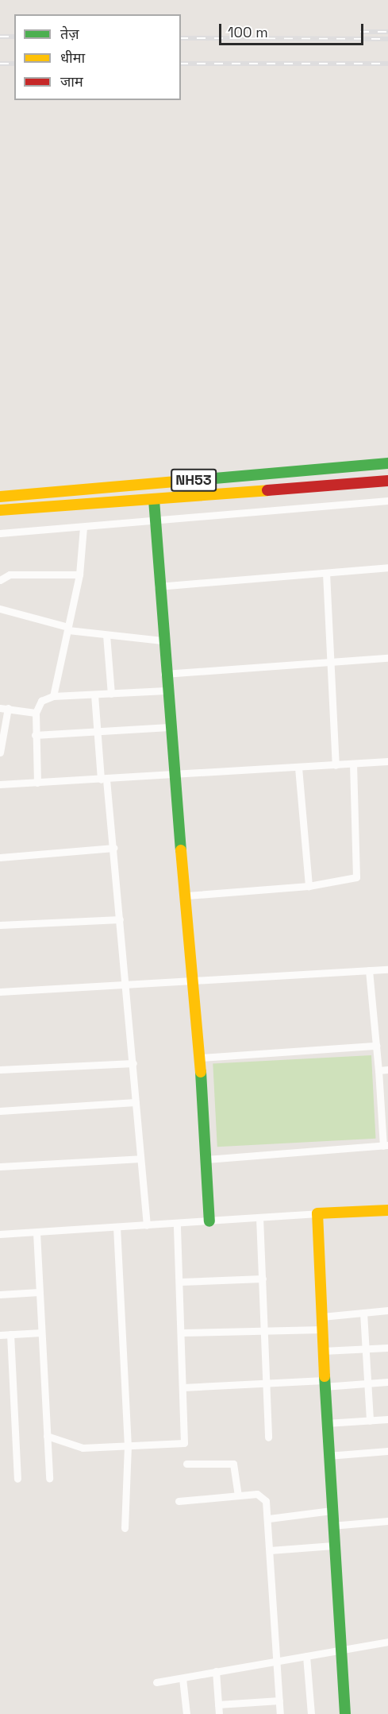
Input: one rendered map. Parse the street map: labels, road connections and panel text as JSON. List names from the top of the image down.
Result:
{
  "streets": {
    "main road": ["NH53"]
  },
  "legend": ["तेज़", "धीमा", "जाम"],
  "scale_bar": "100 m"
}
